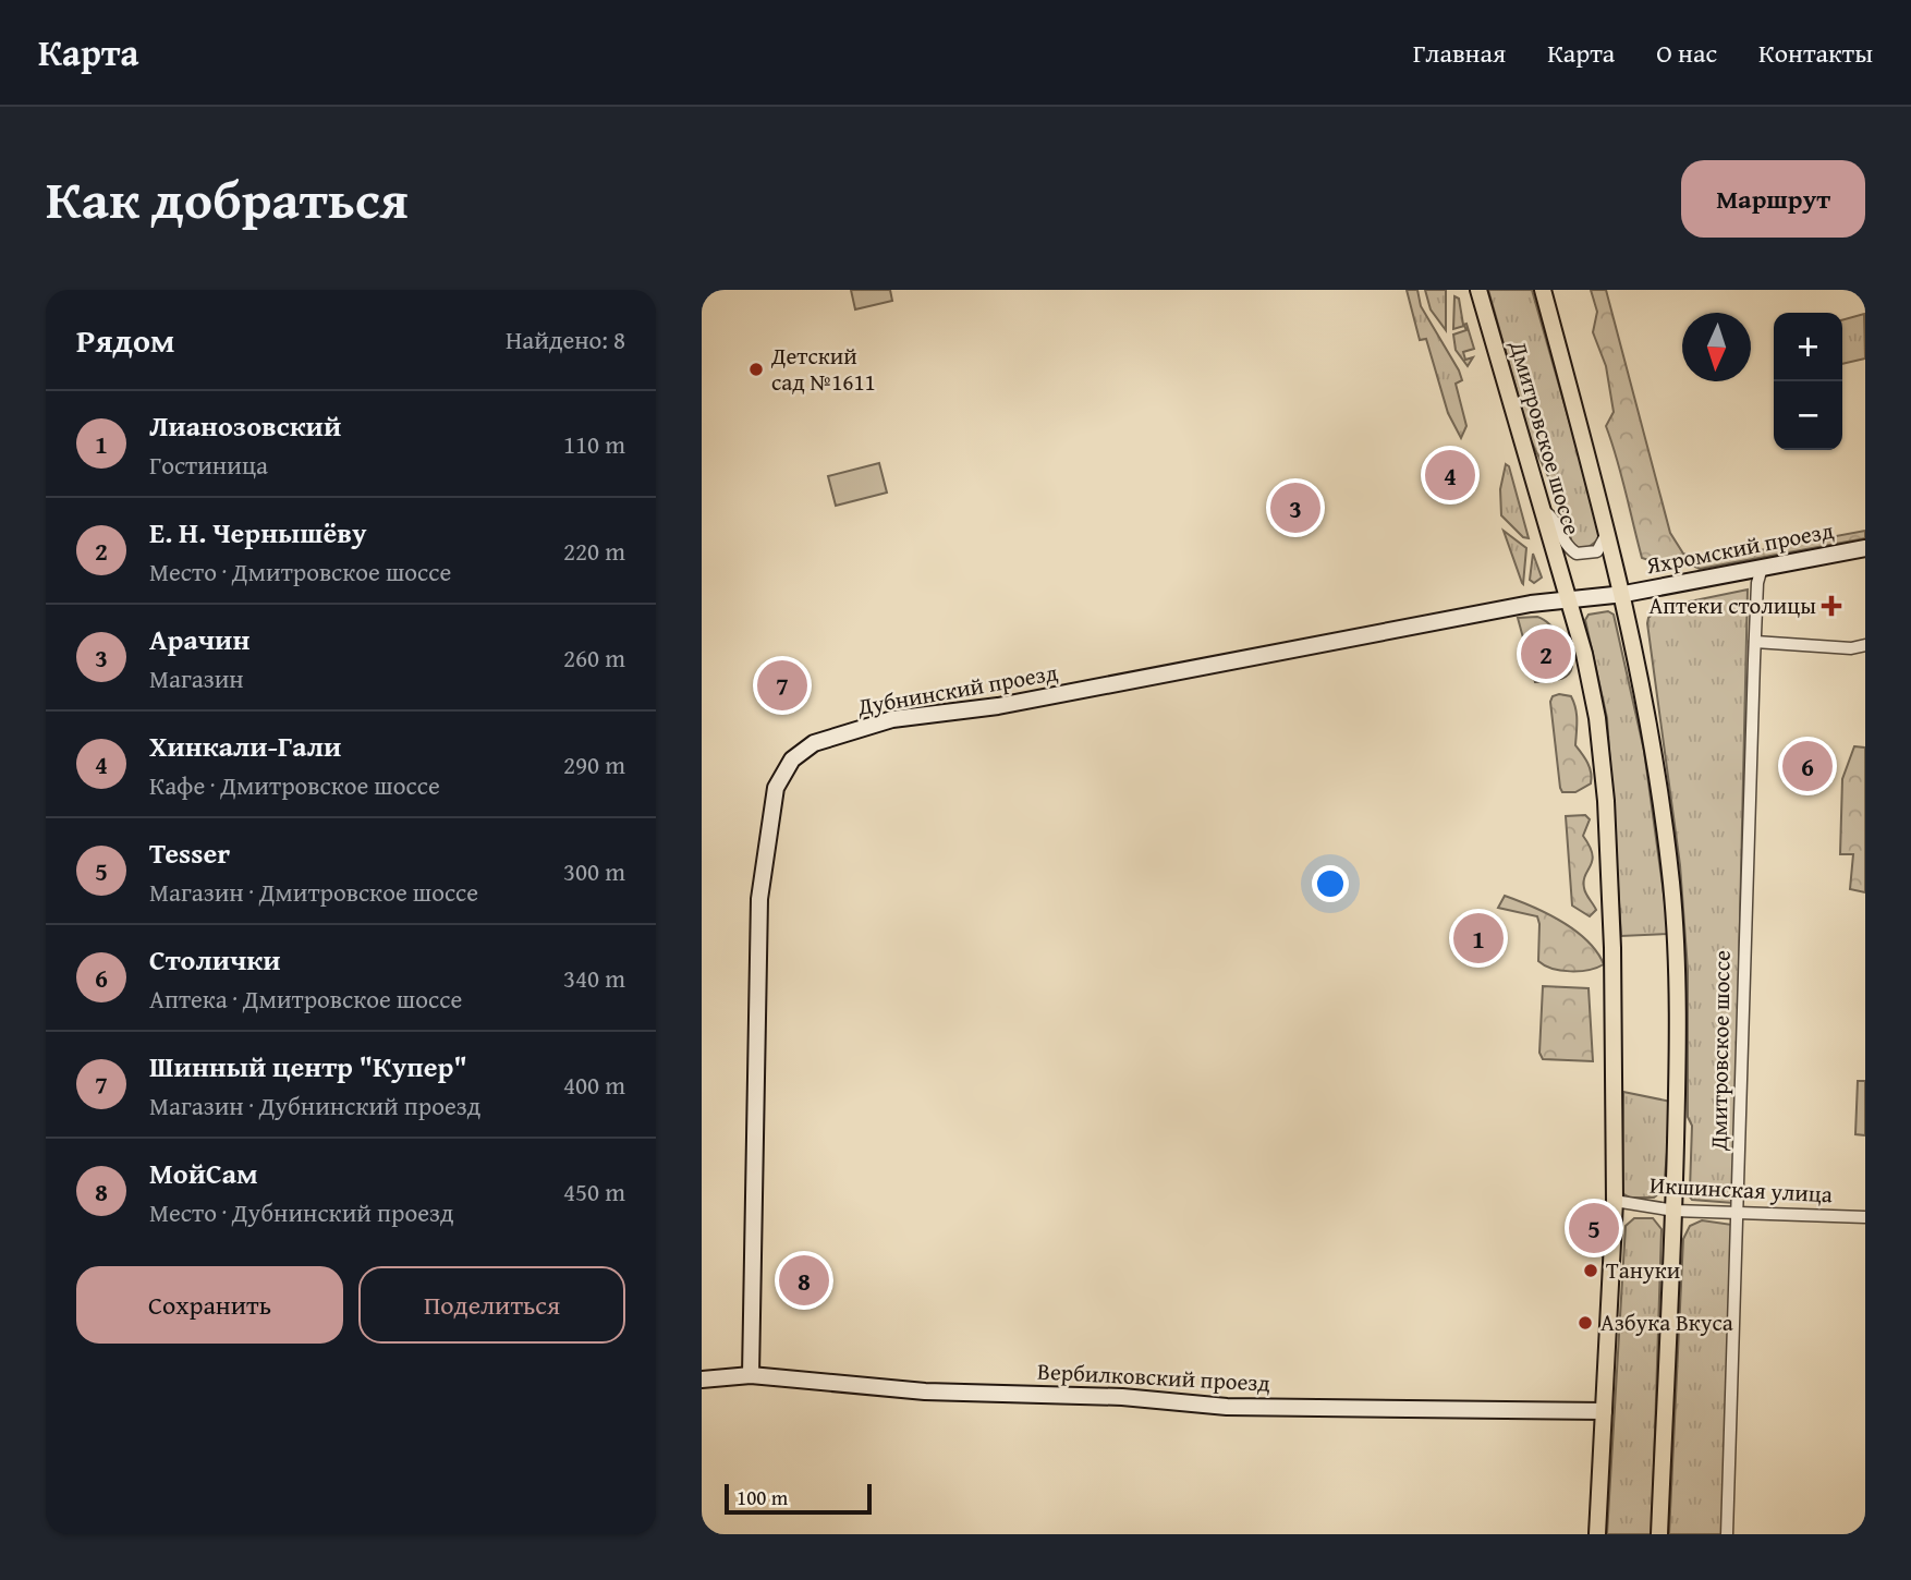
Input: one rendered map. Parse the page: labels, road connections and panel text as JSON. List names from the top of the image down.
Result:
{
  "streets": {
    "main road": ["Дмитровское шоссе"],
    "street": [
      "Яхромский проезд",
      "Дубнинский проезд",
      "Икшинская улица",
      "Вербилковский проезд"
    ]
  },
  "crossings": [
    ["Дмитровское шоссе", "Яхромский проезд"],
    ["Дмитровское шоссе", "Дубнинский проезд"],
    ["Дмитровское шоссе", "Икшинская улица"],
    ["Дмитровское шоссе", "Вербилковский проезд"],
    ["Дубнинский проезд", "Вербилковский проезд"]
  ],
  "places": {
    "other": ["Детский сад №1611", "Тануки", "Азбука Вкуса"],
    "health": ["Аптеки столицы"]
  },
  "scale_bar": "100 m",
  "north": "bottom",
  "page": {
    "header": "Карта",
    "nav": [
      "Главная",
      "Карта",
      "О нас",
      "Контакты"
    ],
    "title": "Как добраться",
    "buttons": [
      "Маршрут",
      ["Сохранить", "Поделиться"]
    ],
    "heading": ["Рядом", "Найдено: 8"],
    "map_buttons": ["+", "−"],
    "list": [
      {
        "mark": "1",
        "name": "Лианозовский",
        "note": "Гостиница",
        "value": "110 m"
      },
      {
        "mark": "2",
        "name": "Е. Н. Чернышёву",
        "note": "Место · Дмитровское шоссе",
        "value": "220 m"
      },
      {
        "mark": "3",
        "name": "Арачин",
        "note": "Магазин",
        "value": "260 m"
      },
      {
        "mark": "4",
        "name": "Хинкали-Гали",
        "note": "Кафе · Дмитровское шоссе",
        "value": "290 m"
      },
      {
        "mark": "5",
        "name": "Tesser",
        "note": "Магазин · Дмитровское шоссе",
        "value": "300 m"
      },
      {
        "mark": "6",
        "name": "Столички",
        "note": "Аптека · Дмитровское шоссе",
        "value": "340 m"
      },
      {
        "mark": "7",
        "name": "Шинный центр \"Купер\"",
        "note": "Магазин · Дубнинский проезд",
        "value": "400 m"
      },
      {
        "mark": "8",
        "name": "МойСам",
        "note": "Место · Дубнинский проезд",
        "value": "450 m"
      }
    ],
    "pins": [
      "4",
      "3",
      "2",
      "7",
      "6",
      "1",
      "5",
      "8"
    ],
    "scale": "100 m"
  }
}
